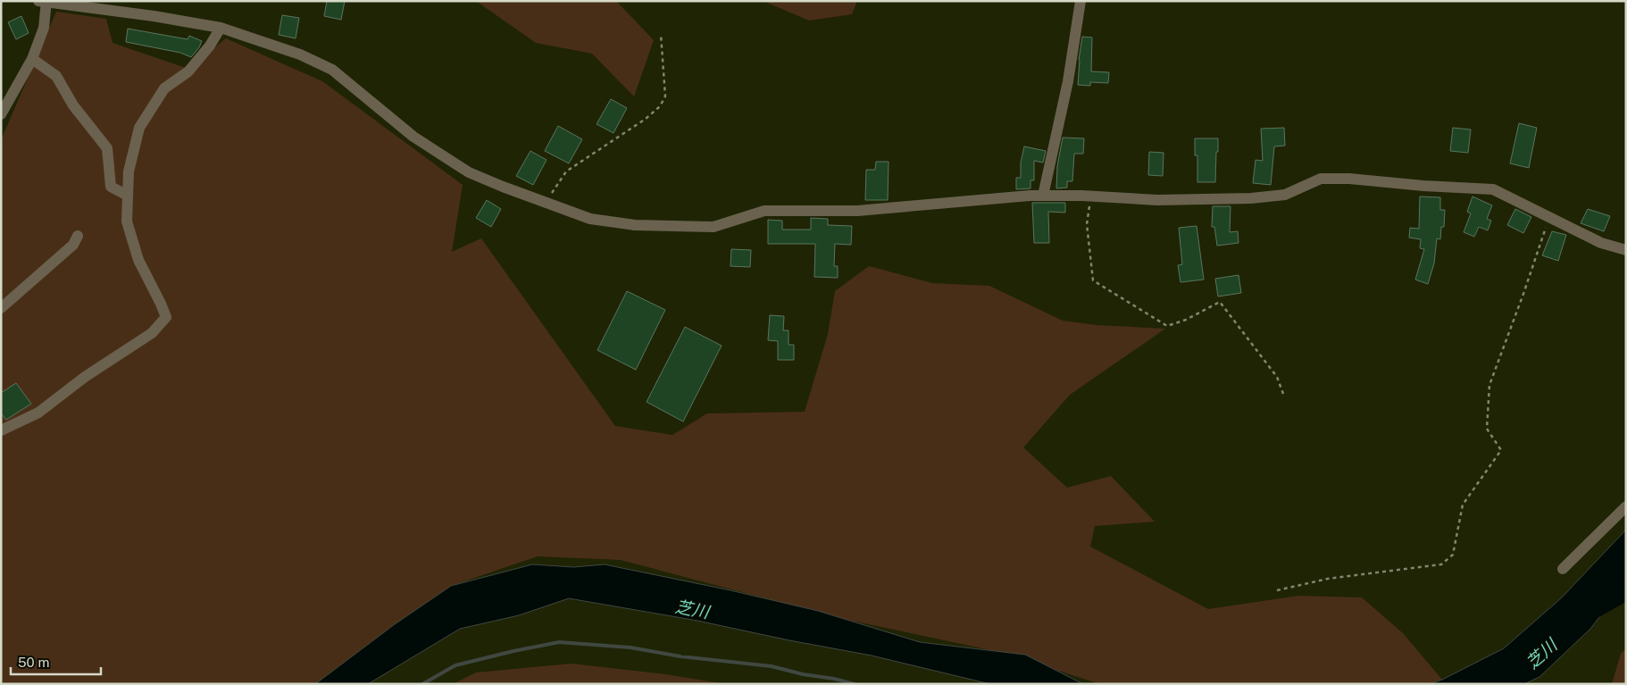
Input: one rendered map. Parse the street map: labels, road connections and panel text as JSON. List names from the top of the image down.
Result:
{
  "water": ["芝川"],
  "scale_bar": "50 m"
}
